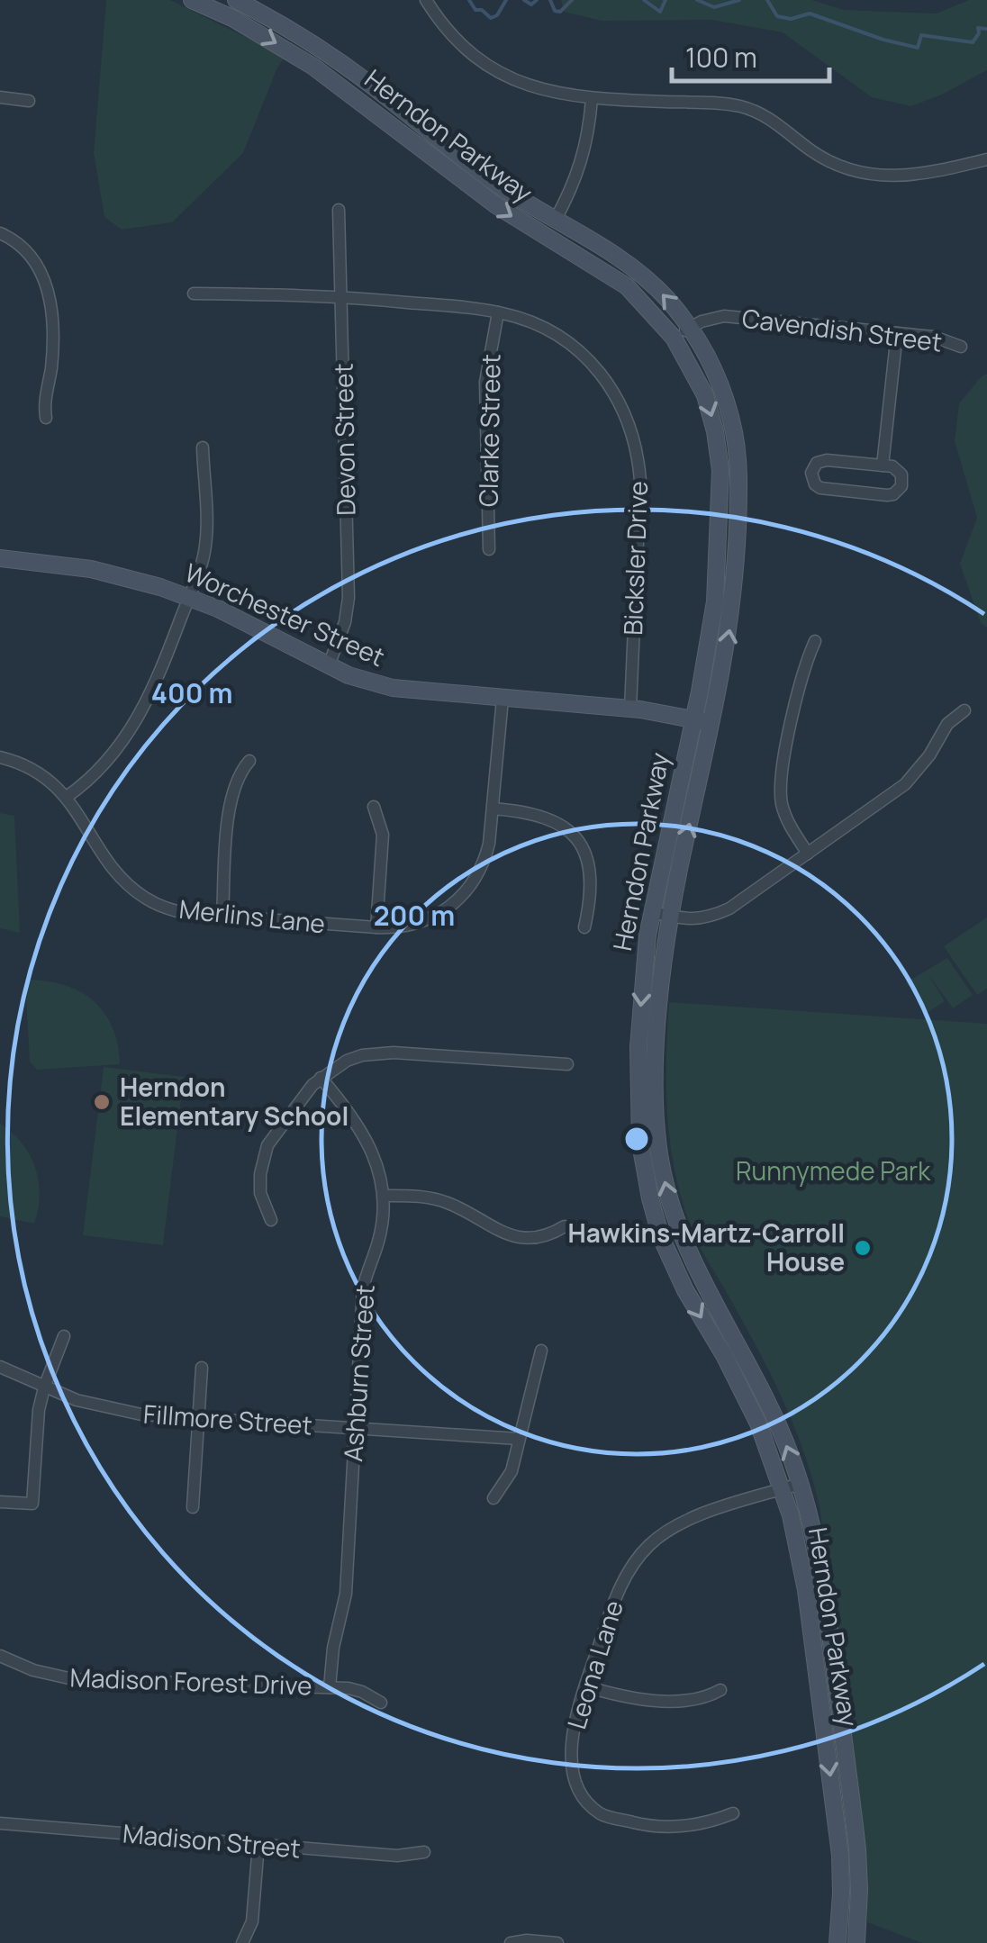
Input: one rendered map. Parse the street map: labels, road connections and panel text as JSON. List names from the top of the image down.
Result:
{
  "streets": {
    "main road": ["Herndon Parkway", "Worchester Street"],
    "street": [
      "Cavendish Street",
      "Clarke Street",
      "Devon Street",
      "Bicksler Drive",
      "Merlins Lane",
      "Ashburn Street",
      "Fillmore Street",
      "Leona Lane",
      "Madison Forest Drive",
      "Madison Street"
    ]
  },
  "crossings": [
    ["Herndon Parkway", "Cavendish Street"],
    ["Herndon Parkway", "Worchester Street"],
    ["Herndon Parkway", "Leona Lane"],
    ["Clarke Street", "Bicksler Drive"],
    ["Devon Street", "Bicksler Drive"],
    ["Devon Street", "Worchester Street"],
    ["Bicksler Drive", "Worchester Street"],
    ["Worchester Street", "Merlins Lane"],
    ["Ashburn Street", "Fillmore Street"],
    ["Ashburn Street", "Madison Forest Drive"]
  ],
  "parks": ["Runnymede Park"],
  "places": ["Herndon Elementary School", "Hawkins-Martz-Carroll House"],
  "scale_bar": "100 m",
  "rings": ["400 m", "200 m"]
}
